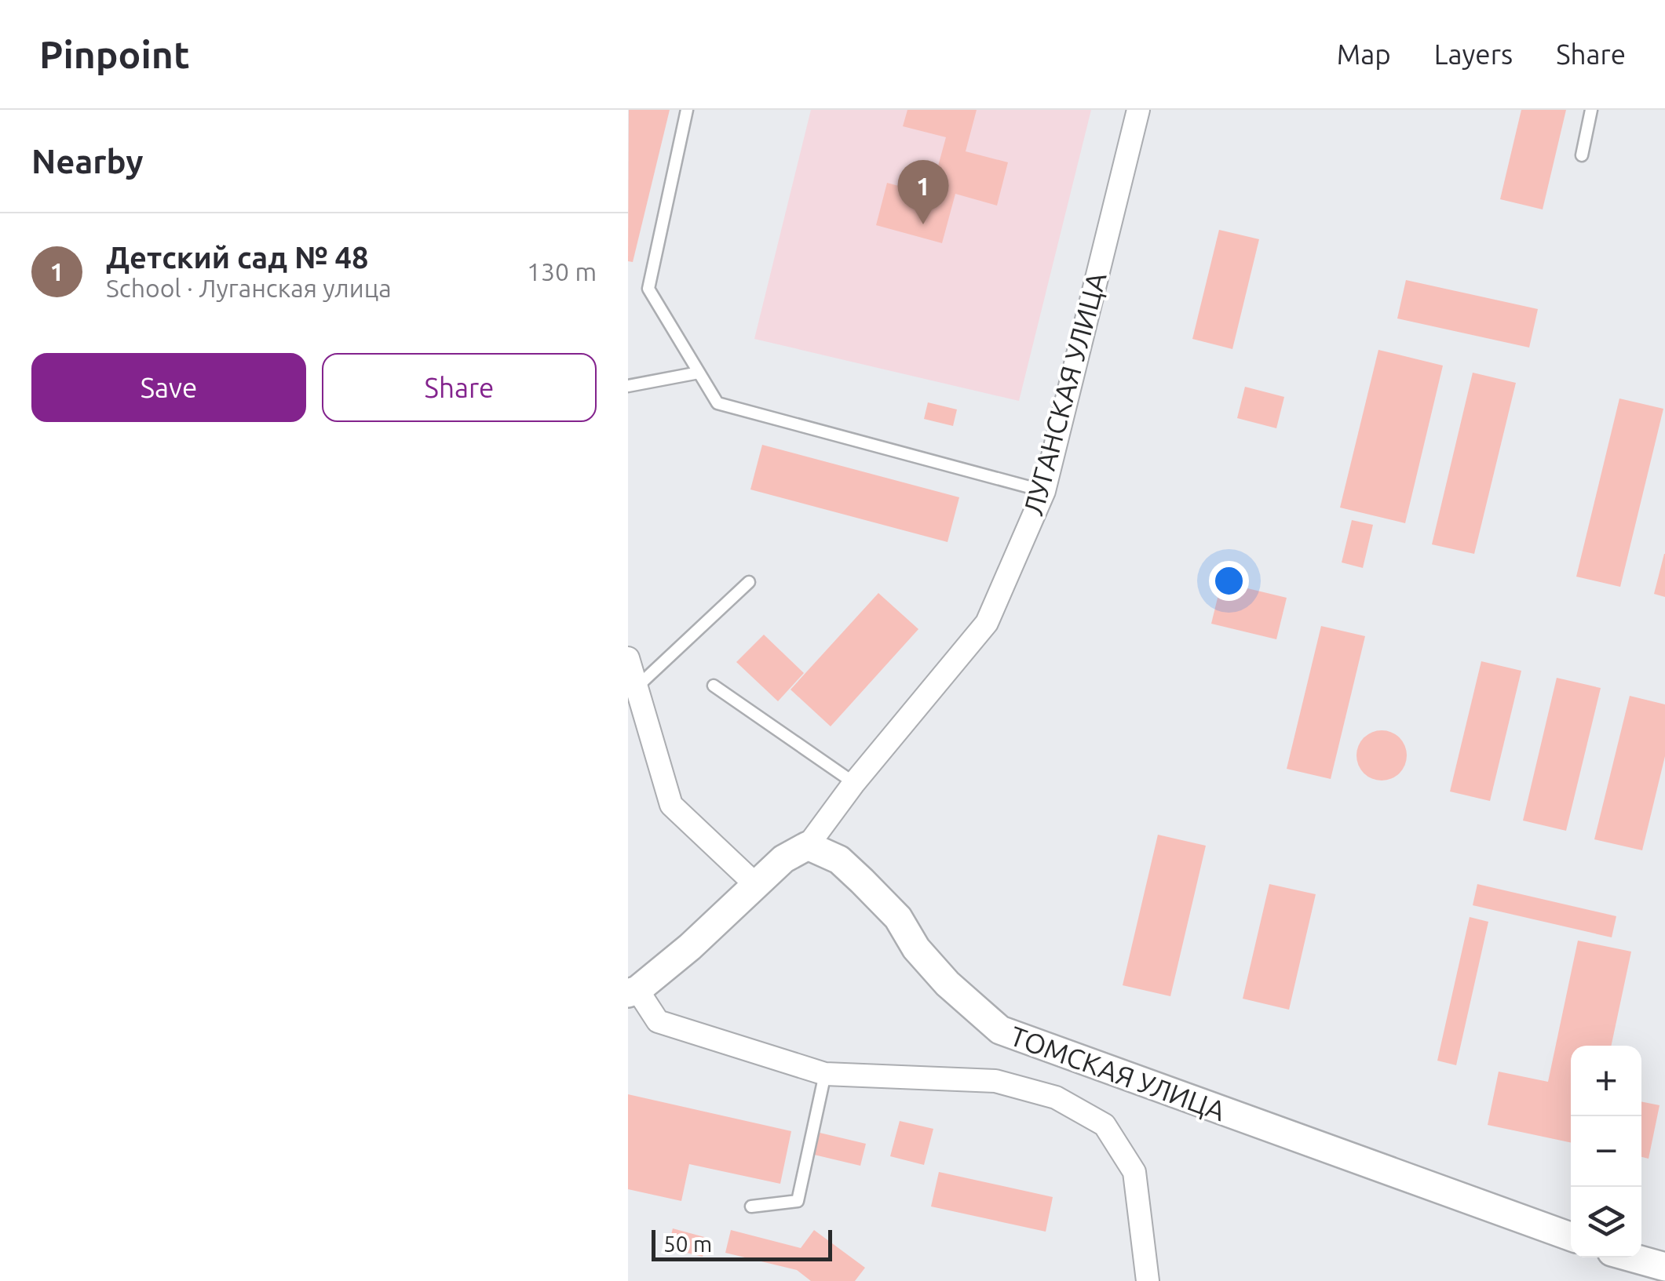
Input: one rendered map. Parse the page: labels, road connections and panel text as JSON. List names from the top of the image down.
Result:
{
  "streets": {
    "street": ["ЛУГАНСКАЯ УЛИЦА", "ТОМСКАЯ УЛИЦА"]
  },
  "crossings": [
    ["ЛУГАНСКАЯ УЛИЦА", "ТОМСКАЯ УЛИЦА"]
  ],
  "scale_bar": "50 m",
  "page": {
    "header": "Pinpoint",
    "nav": ["Map", "Layers", "Share"],
    "heading": "Nearby",
    "pins": "1",
    "list": [
      {
        "mark": "1",
        "name": "Детский сад № 48",
        "note": "School · Луганская улица",
        "value": "130 m"
      }
    ],
    "buttons": ["Save", "Share"],
    "map_buttons": ["+", "−"],
    "scale": "50 m"
  }
}
